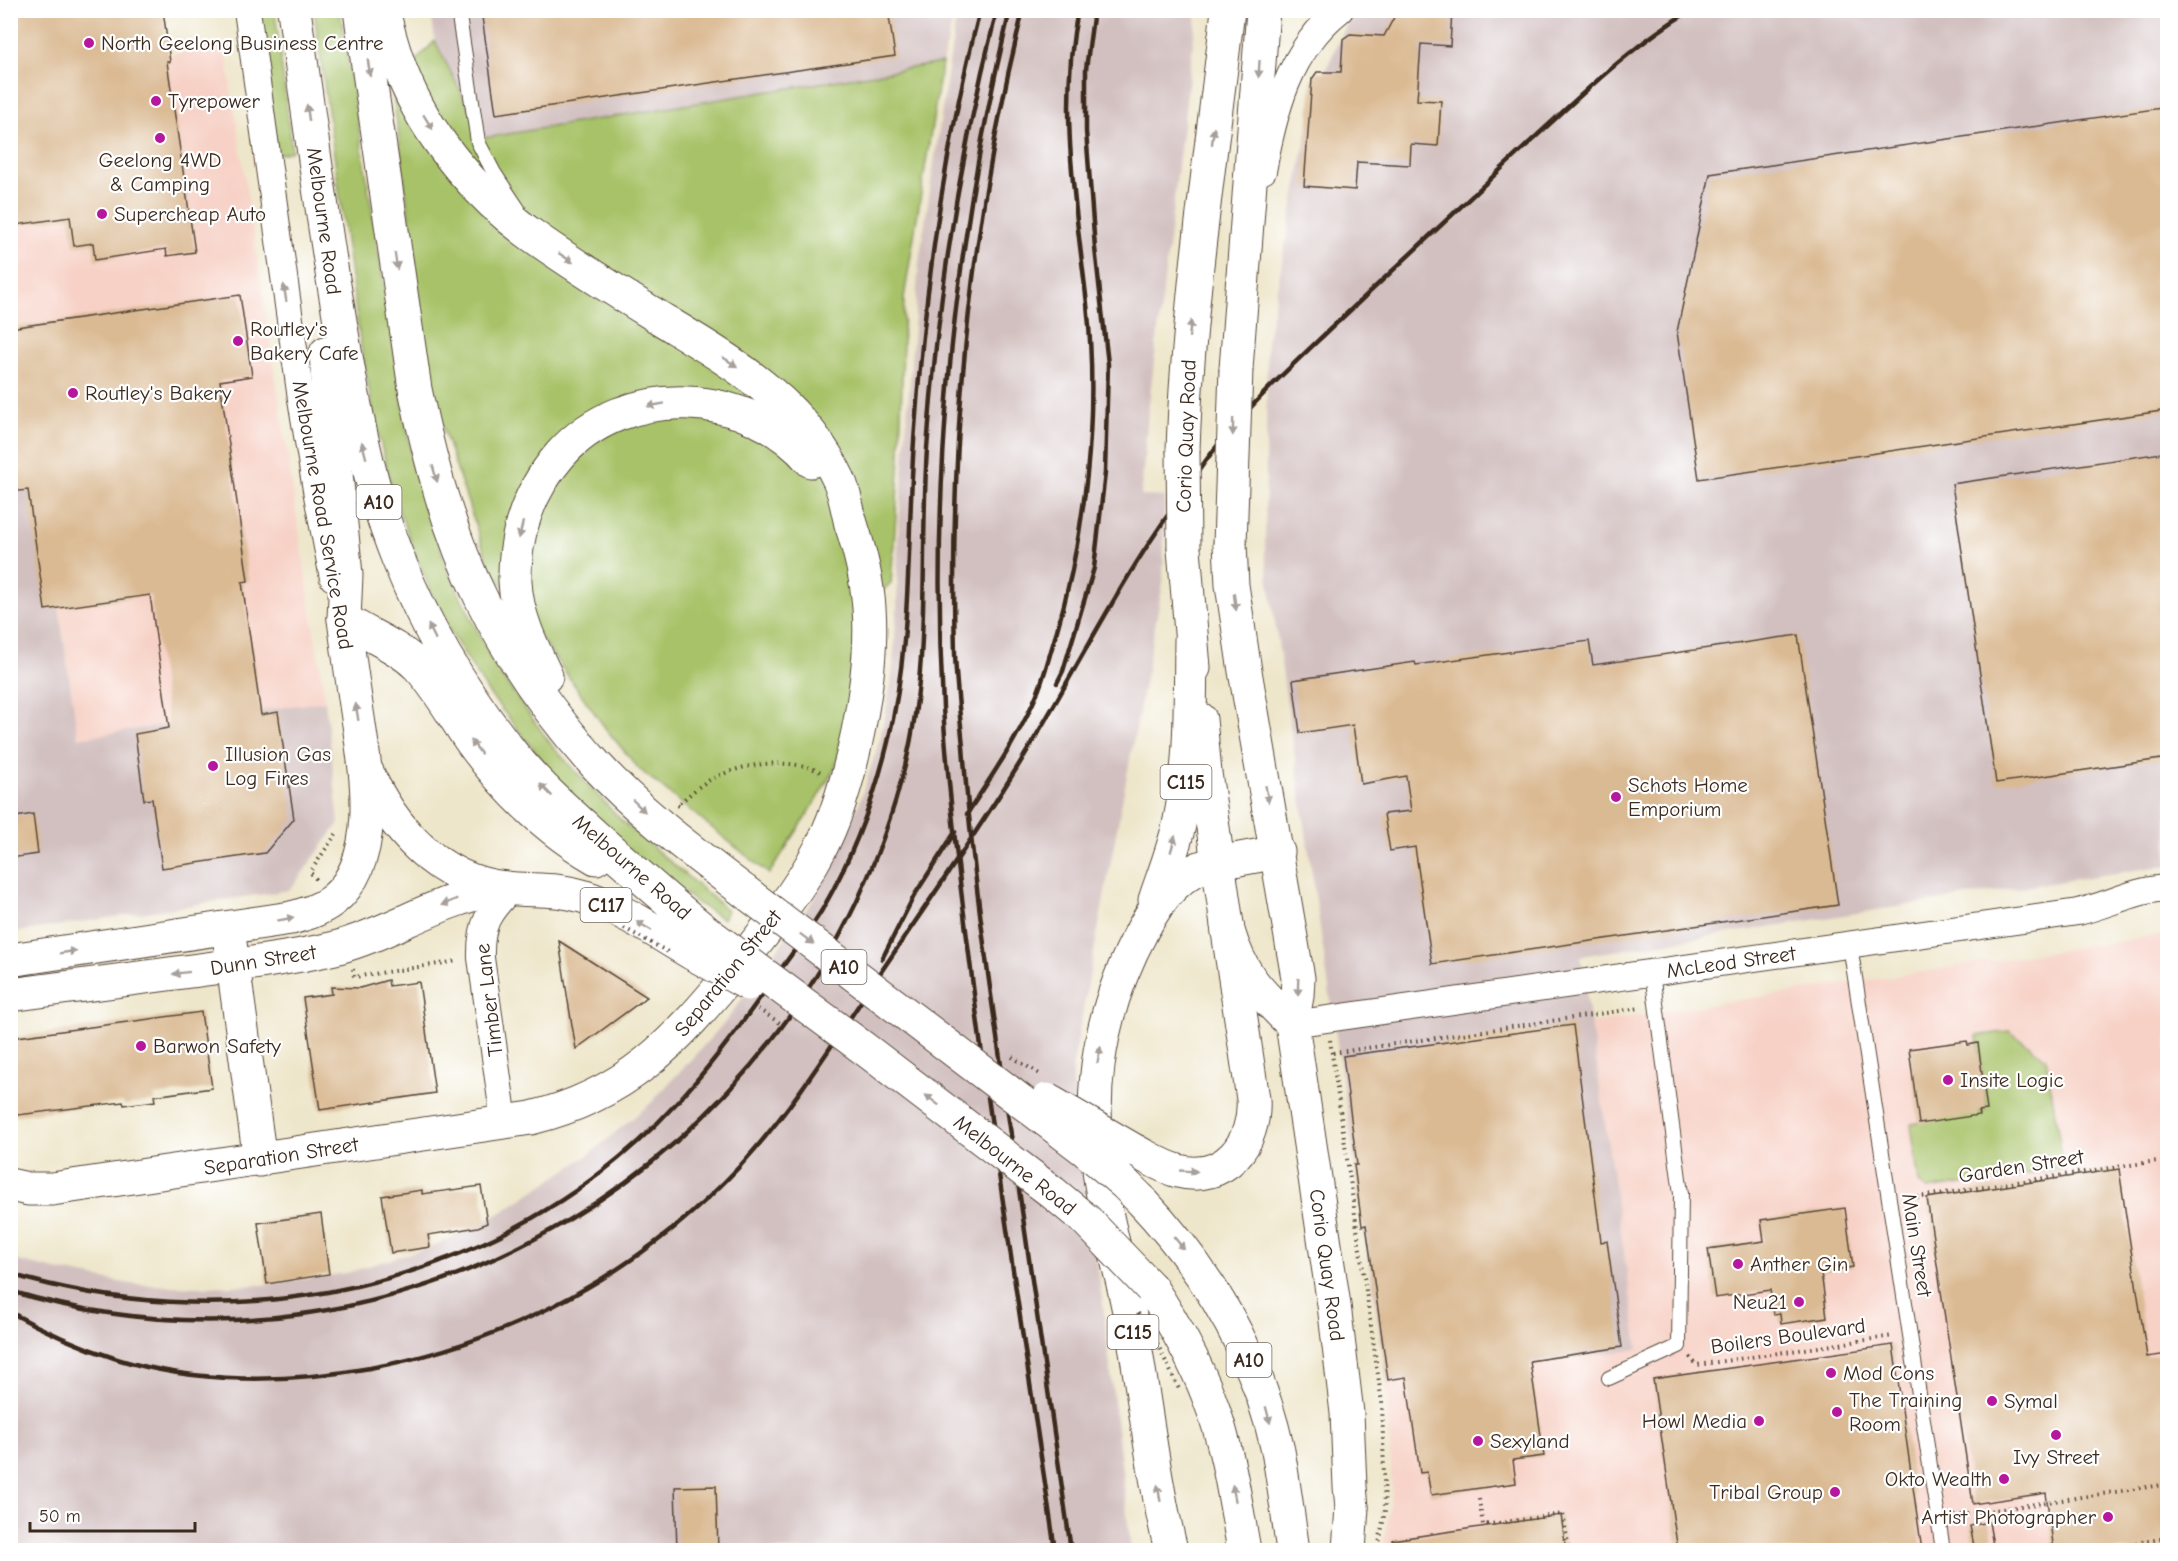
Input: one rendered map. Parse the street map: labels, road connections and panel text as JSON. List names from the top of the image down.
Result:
{
  "streets": {
    "main road": [
      "Melbourne Road",
      "Corio Quay Road",
      "A10",
      "Melbourne Road Service Road",
      "C115",
      "C117",
      "Dunn Street",
      "Separation Street"
    ],
    "street": ["McLeod Street", "Timber Lane"],
    "lane": ["Main Street"],
    "path": ["Garden Street", "Boilers Boulevard"]
  },
  "crossings": [
    ["Melbourne Road", "C117"],
    ["Corio Quay Road", "C115"],
    ["Corio Quay Road", "McLeod Street"],
    ["A10", "C115"],
    ["Melbourne Road Service Road", "Dunn Street"],
    ["C117", "Dunn Street"],
    ["C117", "Timber Lane"],
    ["Dunn Street", "Timber Lane"],
    ["McLeod Street", "Main Street"],
    ["Separation Street", "Timber Lane"],
    ["Garden Street", "Main Street"],
    ["Main Street", "Boilers Boulevard"]
  ],
  "one_way": ["Melbourne Road Service Road"],
  "places": [
    "North Geelong Business Centre",
    "Tyrepower",
    "Geelong 4WD & Camping",
    "Supercheap Auto",
    "Routley's Bakery Cafe",
    "Routley's Bakery",
    "Illusion Gas Log Fires",
    "Schots Home Emporium",
    "Barwon Safety",
    "Insite Logic",
    "Anther Gin",
    "Neu21",
    "Mod Cons",
    "Symal",
    "The Training Room",
    "Howl Media",
    "Ivy Street",
    "Sexyland",
    "Okto Wealth",
    "Tribal Group",
    "Artist Photographer"
  ],
  "scale_bar": "50 m"
}
